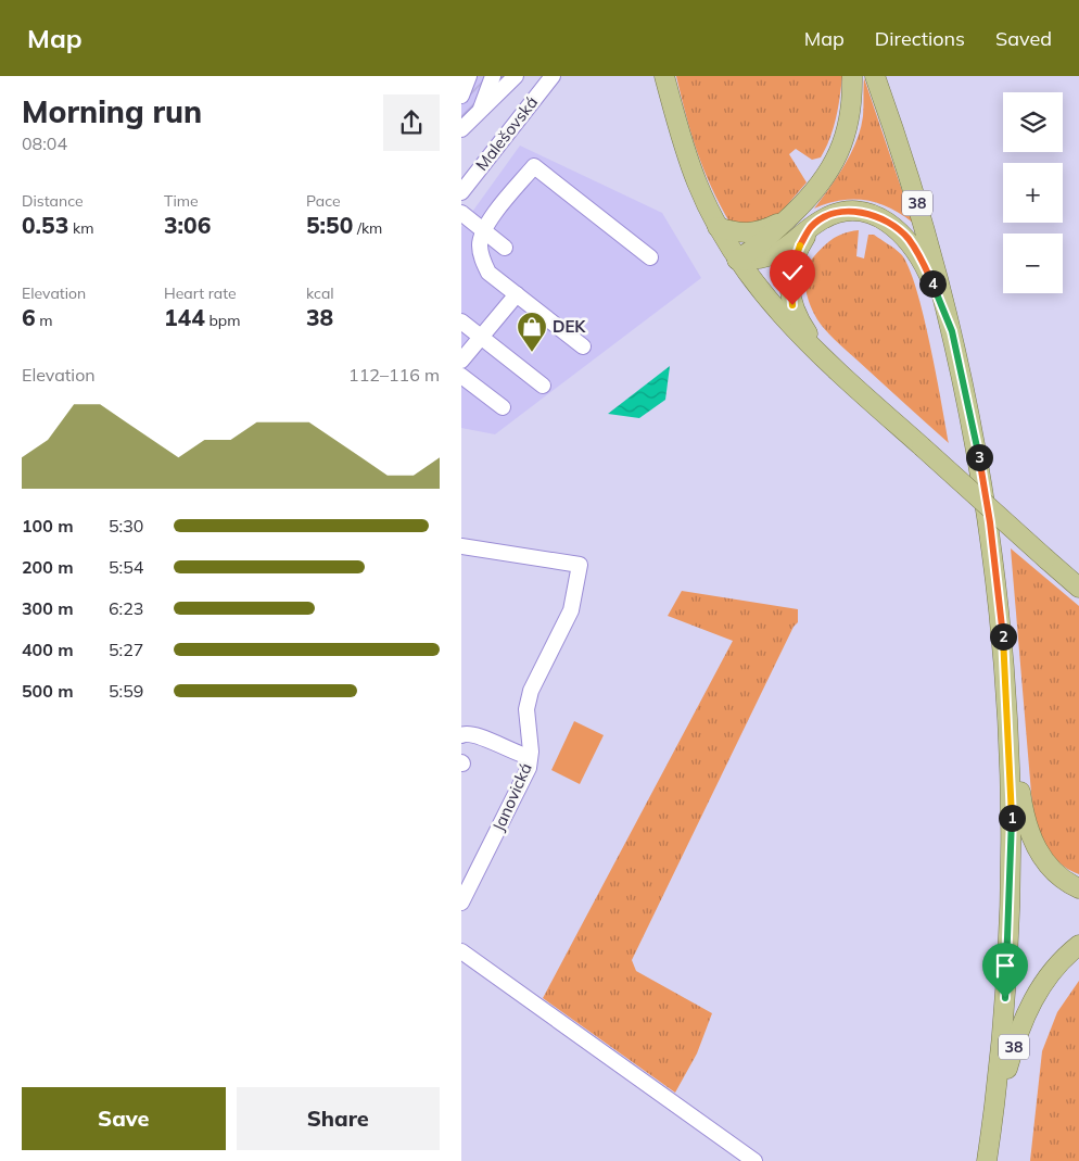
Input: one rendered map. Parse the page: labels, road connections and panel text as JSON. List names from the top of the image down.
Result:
{
  "streets": {
    "main road": ["38"],
    "street": ["Malešovská", "Janovická"]
  },
  "places": {
    "shop": ["DEK"]
  },
  "page": {
    "header": "Map",
    "nav": ["Map", "Directions", "Saved"],
    "heading": ["Morning run", "08:04"],
    "map_buttons": ["+", "−"],
    "stats": [
      ["Distance", "0.53 km"],
      ["Time", "3:06"],
      ["Pace", "5:50 /km"],
      ["Elevation", "6 m"],
      ["Heart rate", "144 bpm"],
      ["kcal", "38"]
    ],
    "pins": [
      "4",
      "3",
      "2",
      "1"
    ],
    "chart": ["Elevation", "112–116 m"],
    "list": [
      {
        "name": "100 m",
        "note": "5:30"
      },
      {
        "name": "200 m",
        "note": "5:54"
      },
      {
        "name": "300 m",
        "note": "6:23"
      },
      {
        "name": "400 m",
        "note": "5:27"
      },
      {
        "name": "500 m",
        "note": "5:59"
      }
    ],
    "buttons": ["Save", "Share"]
  }
}
